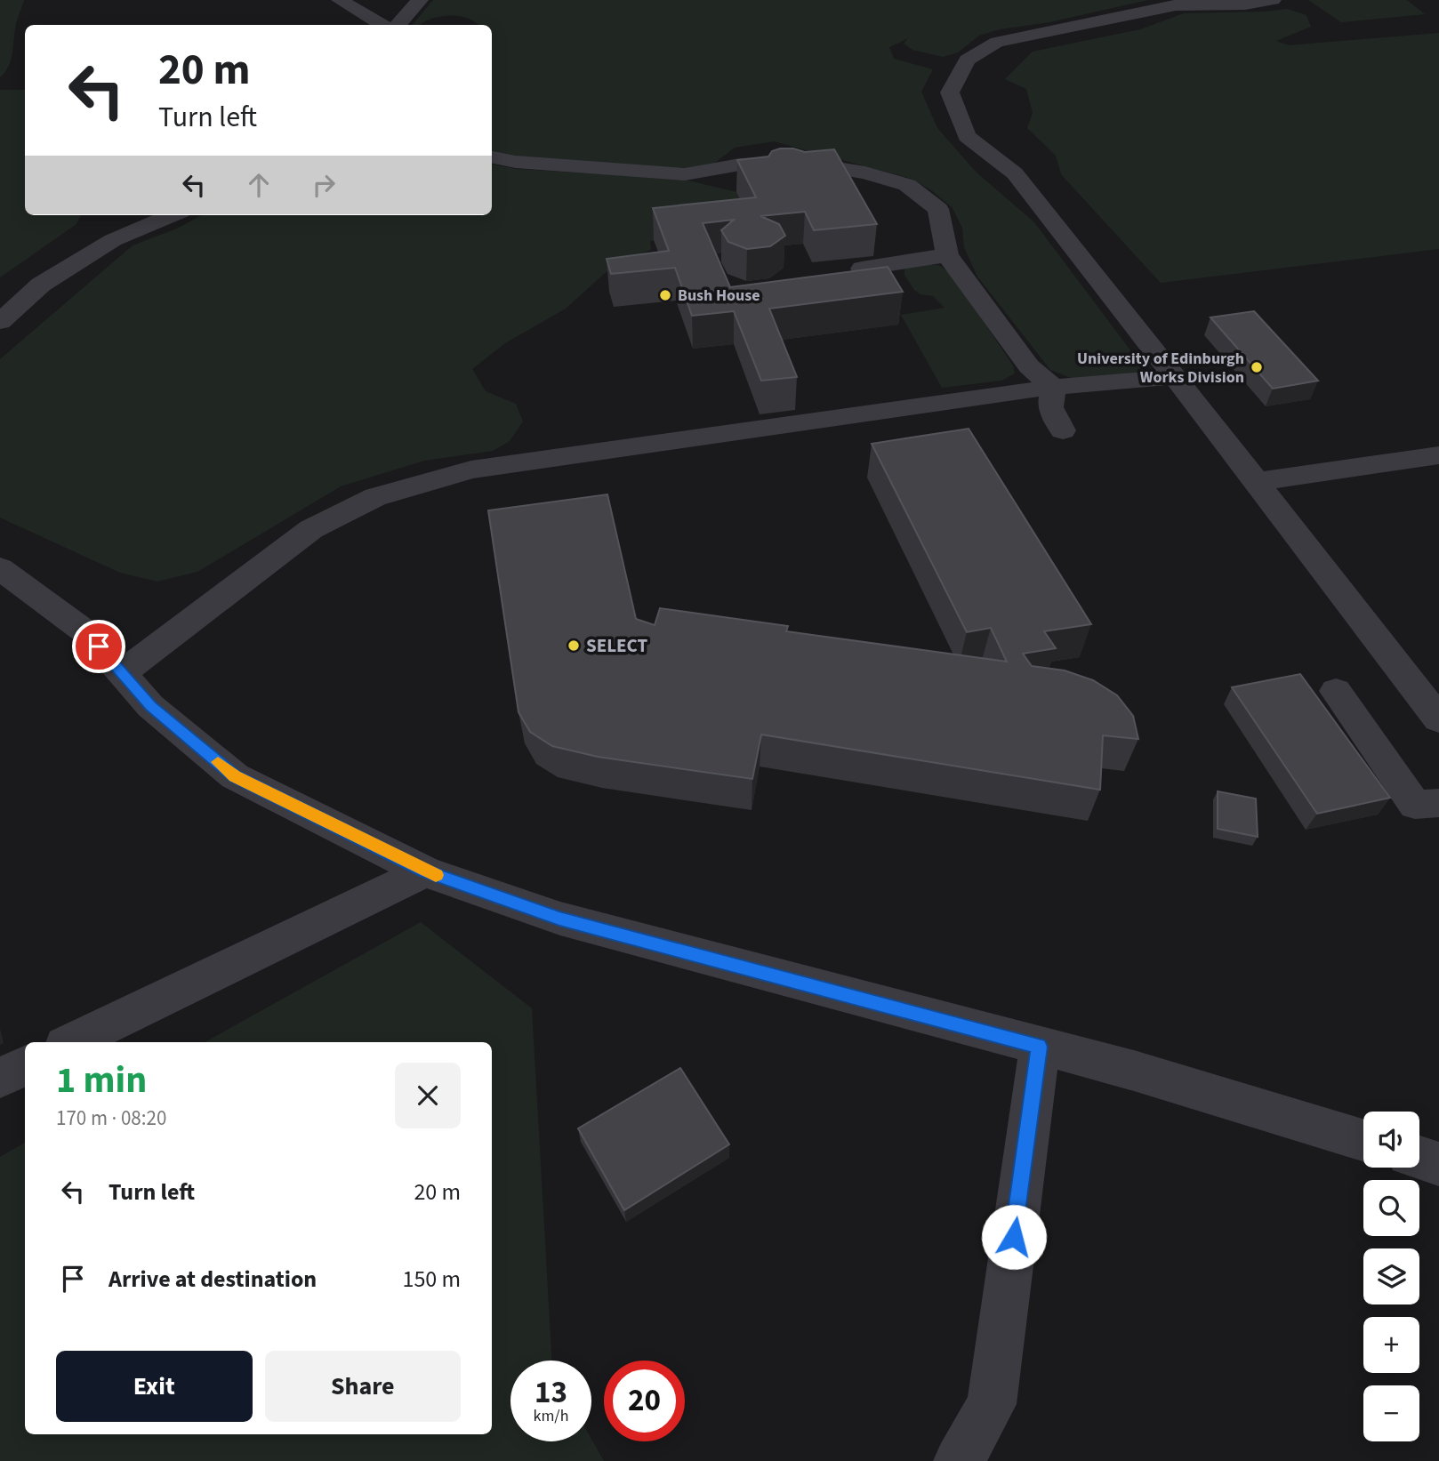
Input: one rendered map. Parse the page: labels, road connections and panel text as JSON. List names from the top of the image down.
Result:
{
  "places": ["Bush House", "University of Edinburgh Works Division", "SELECT"],
  "page": {
    "turn": ["20 m", "Turn left"],
    "heading": ["1 min", "170 m · 08:20"],
    "map_buttons": ["+", "−"],
    "list": [
      {
        "name": "Turn left",
        "value": "20 m"
      },
      {
        "name": "Arrive at destination",
        "value": "150 m"
      }
    ],
    "buttons": ["Exit", "Share"],
    "speed": "13 km/h",
    "limit": "20"
  }
}
